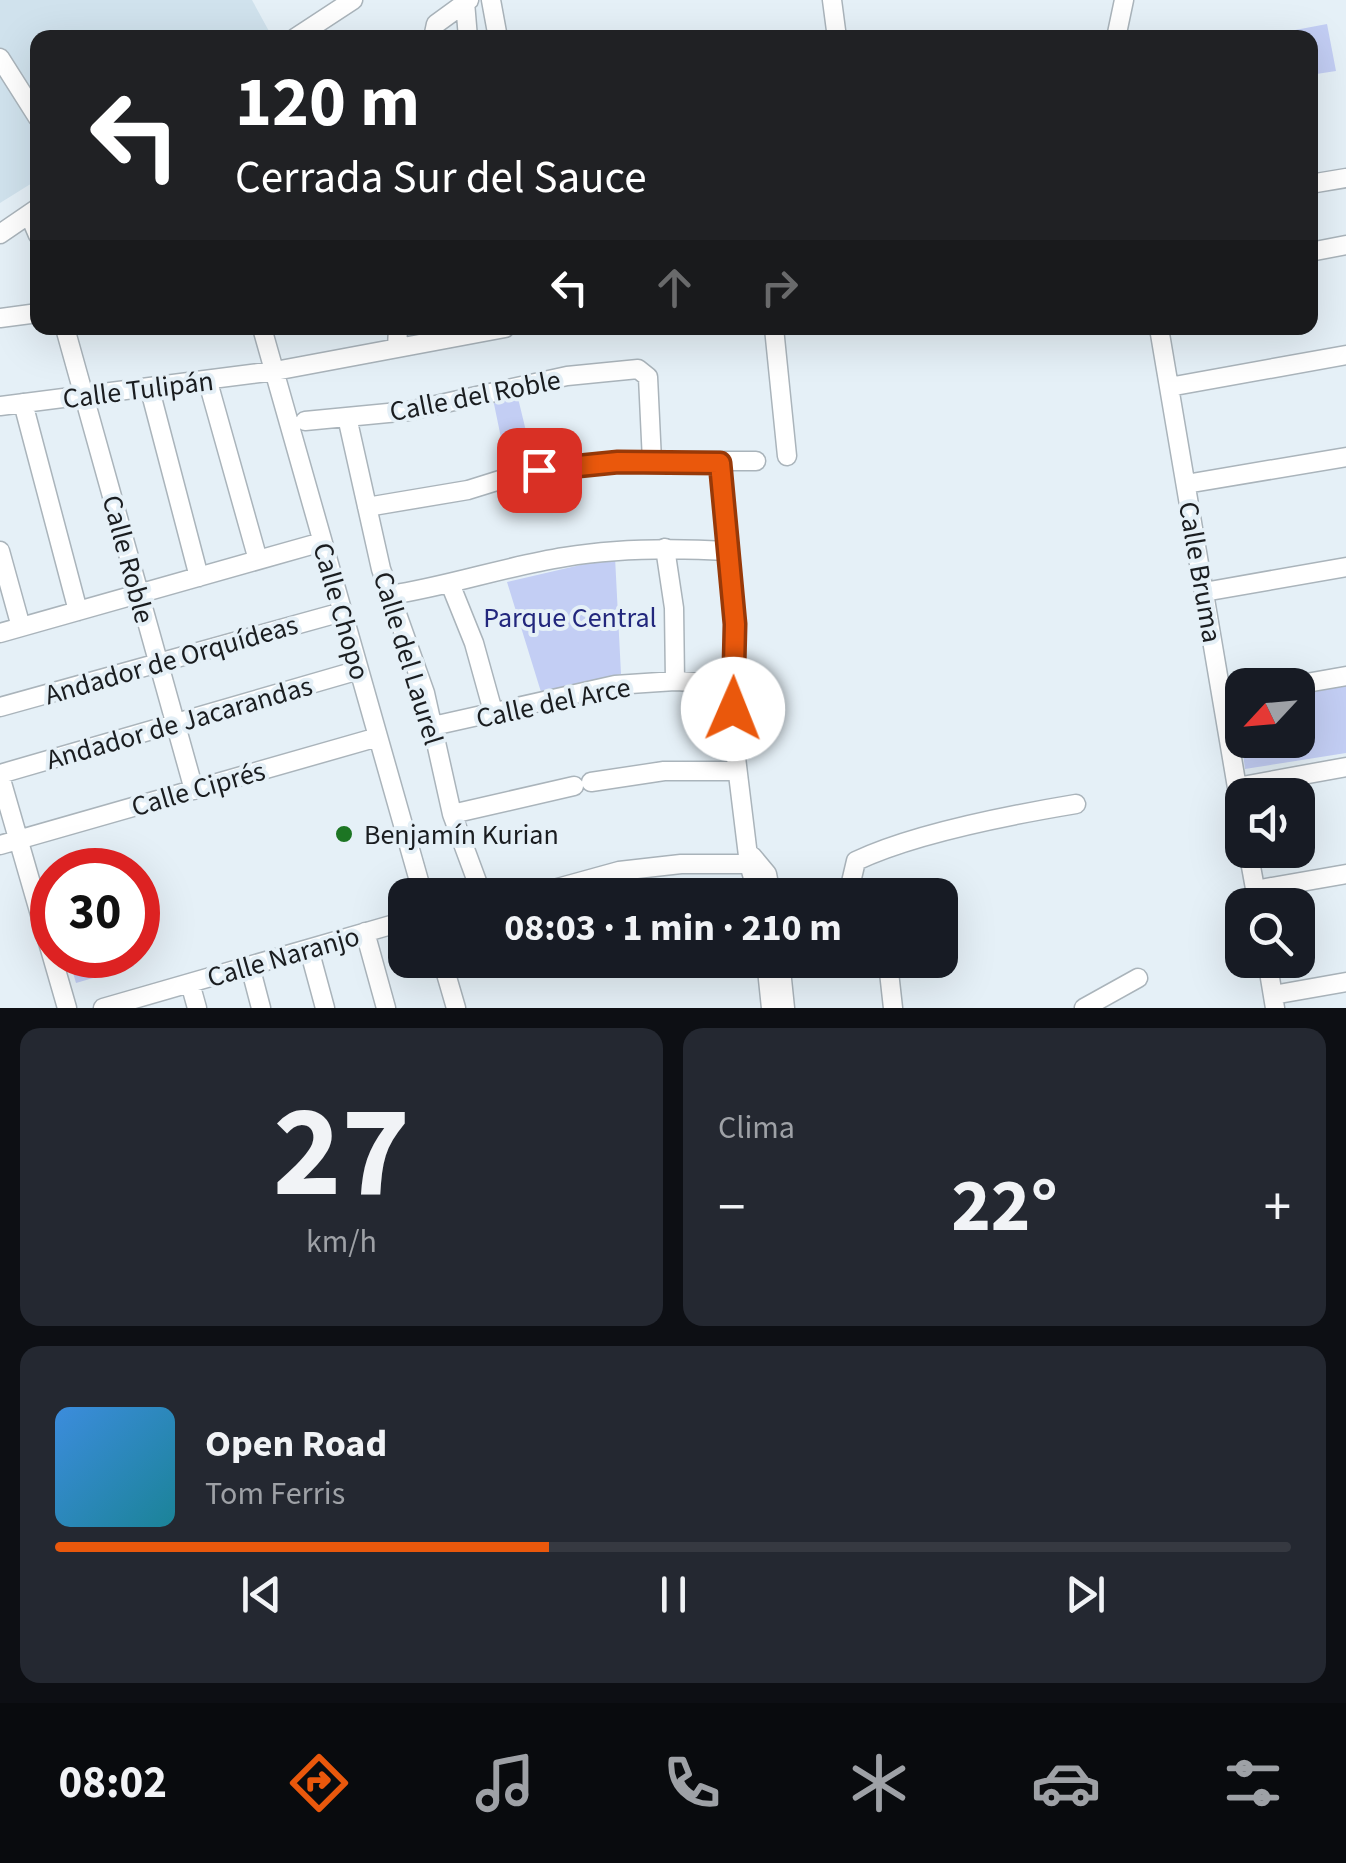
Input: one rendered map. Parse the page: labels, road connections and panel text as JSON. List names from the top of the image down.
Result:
{
  "streets": {
    "street": [
      "Calle Tulipán",
      "Calle del Roble",
      "Calle Roble",
      "Calle Bruma",
      "Calle Chopo",
      "Calle del Laurel",
      "Andador de Orquídeas",
      "Calle del Arce",
      "Andador de Jacarandas",
      "Calle Ciprés",
      "Calle Naranjo"
    ]
  },
  "crossings": [
    ["Calle Tulipán", "Calle Roble"],
    ["Calle Tulipán", "Calle Chopo"],
    ["Calle del Roble", "Calle del Laurel"],
    ["Calle Roble", "Andador de Orquídeas"],
    ["Calle Roble", "Andador de Jacarandas"],
    ["Calle Roble", "Calle Ciprés"],
    ["Calle Chopo", "Andador de Orquídeas"],
    ["Calle Chopo", "Andador de Jacarandas"],
    ["Calle Chopo", "Calle Ciprés"],
    ["Calle del Laurel", "Calle del Arce"]
  ],
  "parks": ["Parque Central"],
  "places": ["Benjamín Kurian"],
  "north": "bottom left",
  "page": {
    "turn": ["120 m", "Cerrada Sur del Sauce"],
    "limit": "30",
    "trip": "08:03 · 1 min · 210 m",
    "tile": [
      ["27", "km/h"],
      "Clima"
    ],
    "heat": ["−", "22°", "+"],
    "song": ["Open Road", "Tom Ferris"],
    "tabs": "08:02"
  }
}
